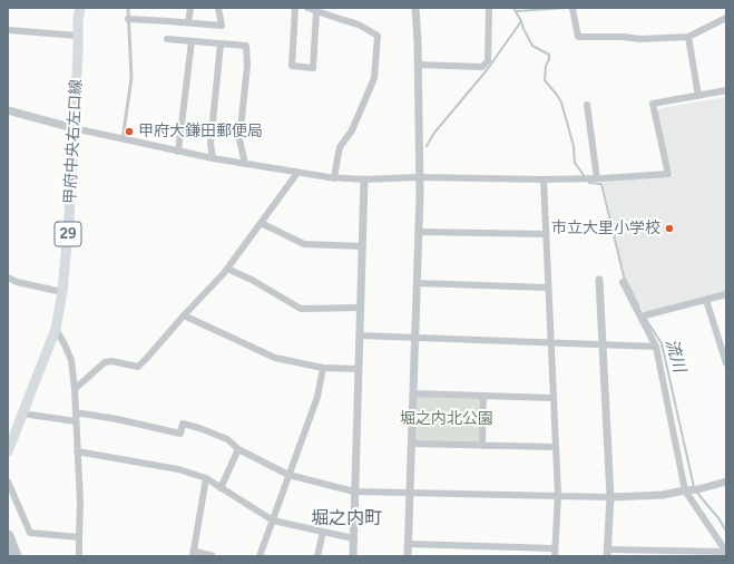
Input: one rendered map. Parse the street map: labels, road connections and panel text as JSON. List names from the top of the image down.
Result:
{
  "streets": {
    "main road": ["甲府中央右左口線", "29"]
  },
  "districts": ["堀之内町"],
  "water": ["流川"],
  "parks": ["堀之内北公園"],
  "places": ["甲府大鎌田郵便局", "市立大里小学校"]
}
